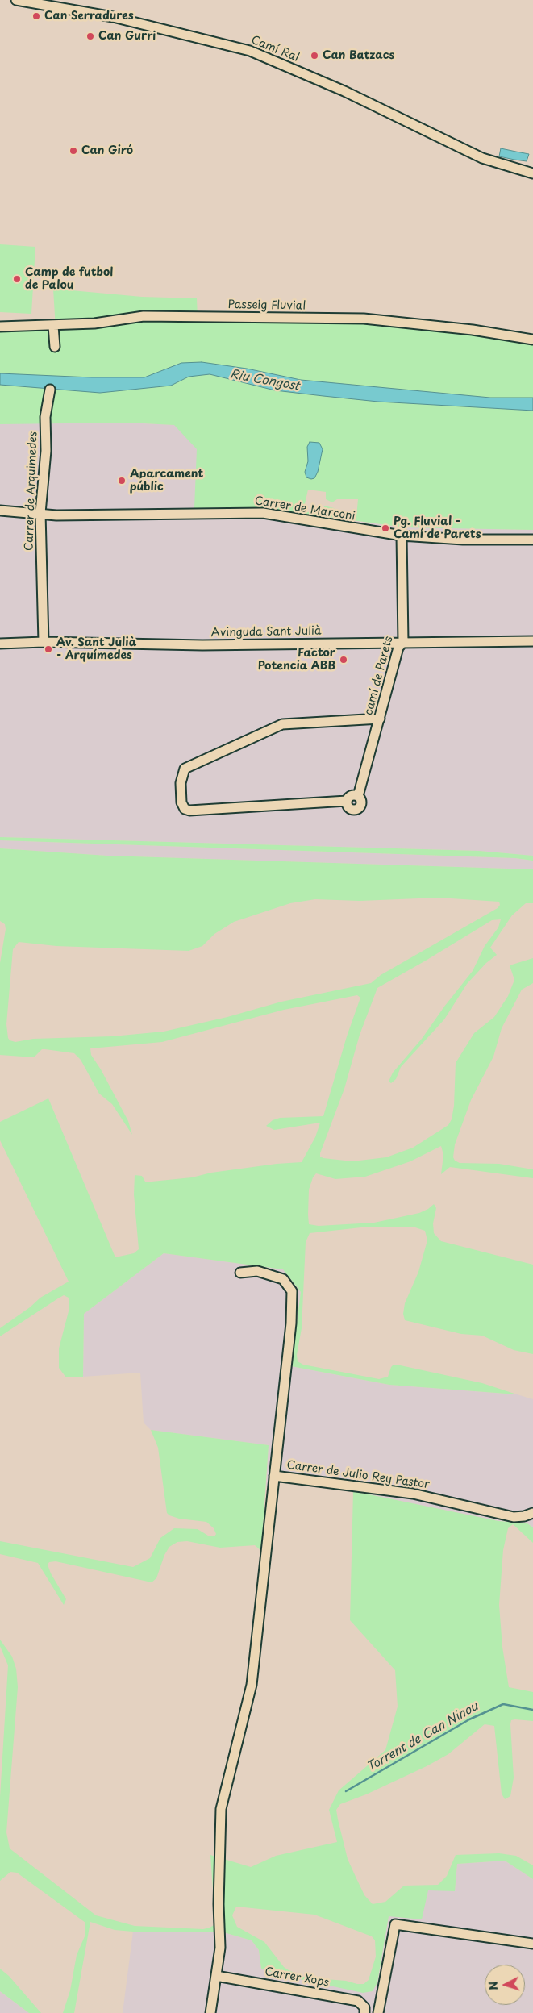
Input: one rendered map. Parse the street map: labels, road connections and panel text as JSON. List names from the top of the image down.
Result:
{
  "streets": {
    "street": [
      "Camí Ral",
      "Passeig Fluvial",
      "Carrer de Arquimedes",
      "Carrer de Marconi",
      "Avinguda Sant Julià",
      "camí de Parets",
      "Carrer de Julio Rey Pastor",
      "Carrer Xops"
    ]
  },
  "crossings": [
    ["Carrer de Arquimedes", "Carrer de Marconi"],
    ["Carrer de Arquimedes", "Avinguda Sant Julià"],
    ["Carrer de Marconi", "camí de Parets"],
    ["Avinguda Sant Julià", "camí de Parets"]
  ],
  "water": ["Riu Congost", "Torrent de Can Ninou"],
  "places": [
    "Can Serradures",
    "Can Gurri",
    "Can Batzacs",
    "Can Giró",
    "Camp de futbol de Palou",
    "Aparcament públic",
    "Pg. Fluvial - Camí de Parets",
    "Av. Sant Julià - Arquímedes",
    "Factor Potencia ABB"
  ],
  "north": "left"
}
